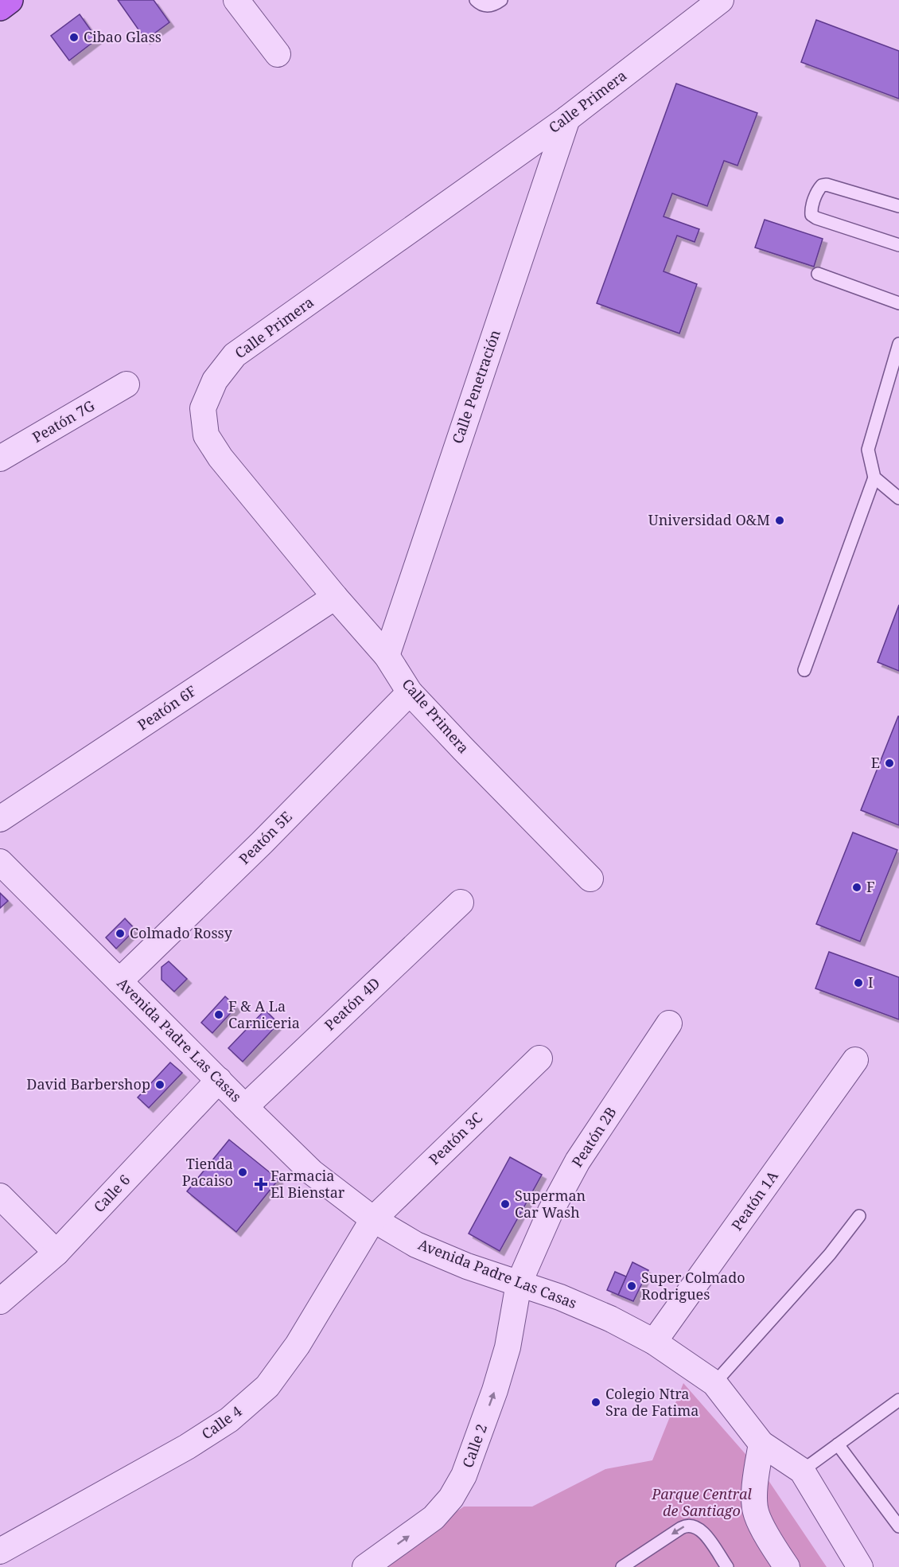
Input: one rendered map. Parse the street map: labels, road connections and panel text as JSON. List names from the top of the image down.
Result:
{
  "streets": {
    "street": [
      "Calle Primera",
      "Calle Penetración",
      "Peatón 7G",
      "Peatón 6F",
      "Peatón 5E",
      "Peatón 4D",
      "Avenida Padre Las Casas",
      "Peatón 2B",
      "Peatón 3C",
      "Calle 6",
      "Peatón 1A",
      "Calle 4",
      "Calle 2"
    ]
  },
  "crossings": [
    ["Calle Primera", "Calle Penetración"],
    ["Calle Primera", "Peatón 6F"],
    ["Calle Primera", "Peatón 5E"],
    ["Peatón 5E", "Avenida Padre Las Casas"],
    ["Peatón 4D", "Avenida Padre Las Casas"],
    ["Avenida Padre Las Casas", "Peatón 2B"],
    ["Avenida Padre Las Casas", "Peatón 3C"],
    ["Avenida Padre Las Casas", "Calle 6"],
    ["Avenida Padre Las Casas", "Peatón 1A"],
    ["Avenida Padre Las Casas", "Calle 4"],
    ["Avenida Padre Las Casas", "Calle 2"],
    ["Peatón 2B", "Calle 2"],
    ["Peatón 3C", "Calle 4"]
  ],
  "one_way": ["Calle 2"],
  "parks": ["Parque Central de Santiago"],
  "places": {
    "other": [
      "Cibao Glass",
      "Universidad O&M",
      "E",
      "F",
      "Colmado Rossy",
      "I",
      "F & A La Carniceria",
      "David Barbershop",
      "Tienda Pacaiso",
      "Superman Car Wash",
      "Super Colmado Rodrigues",
      "Colegio Ntra Sra de Fatima"
    ],
    "health": ["Farmacia El Bienstar"]
  }
}
